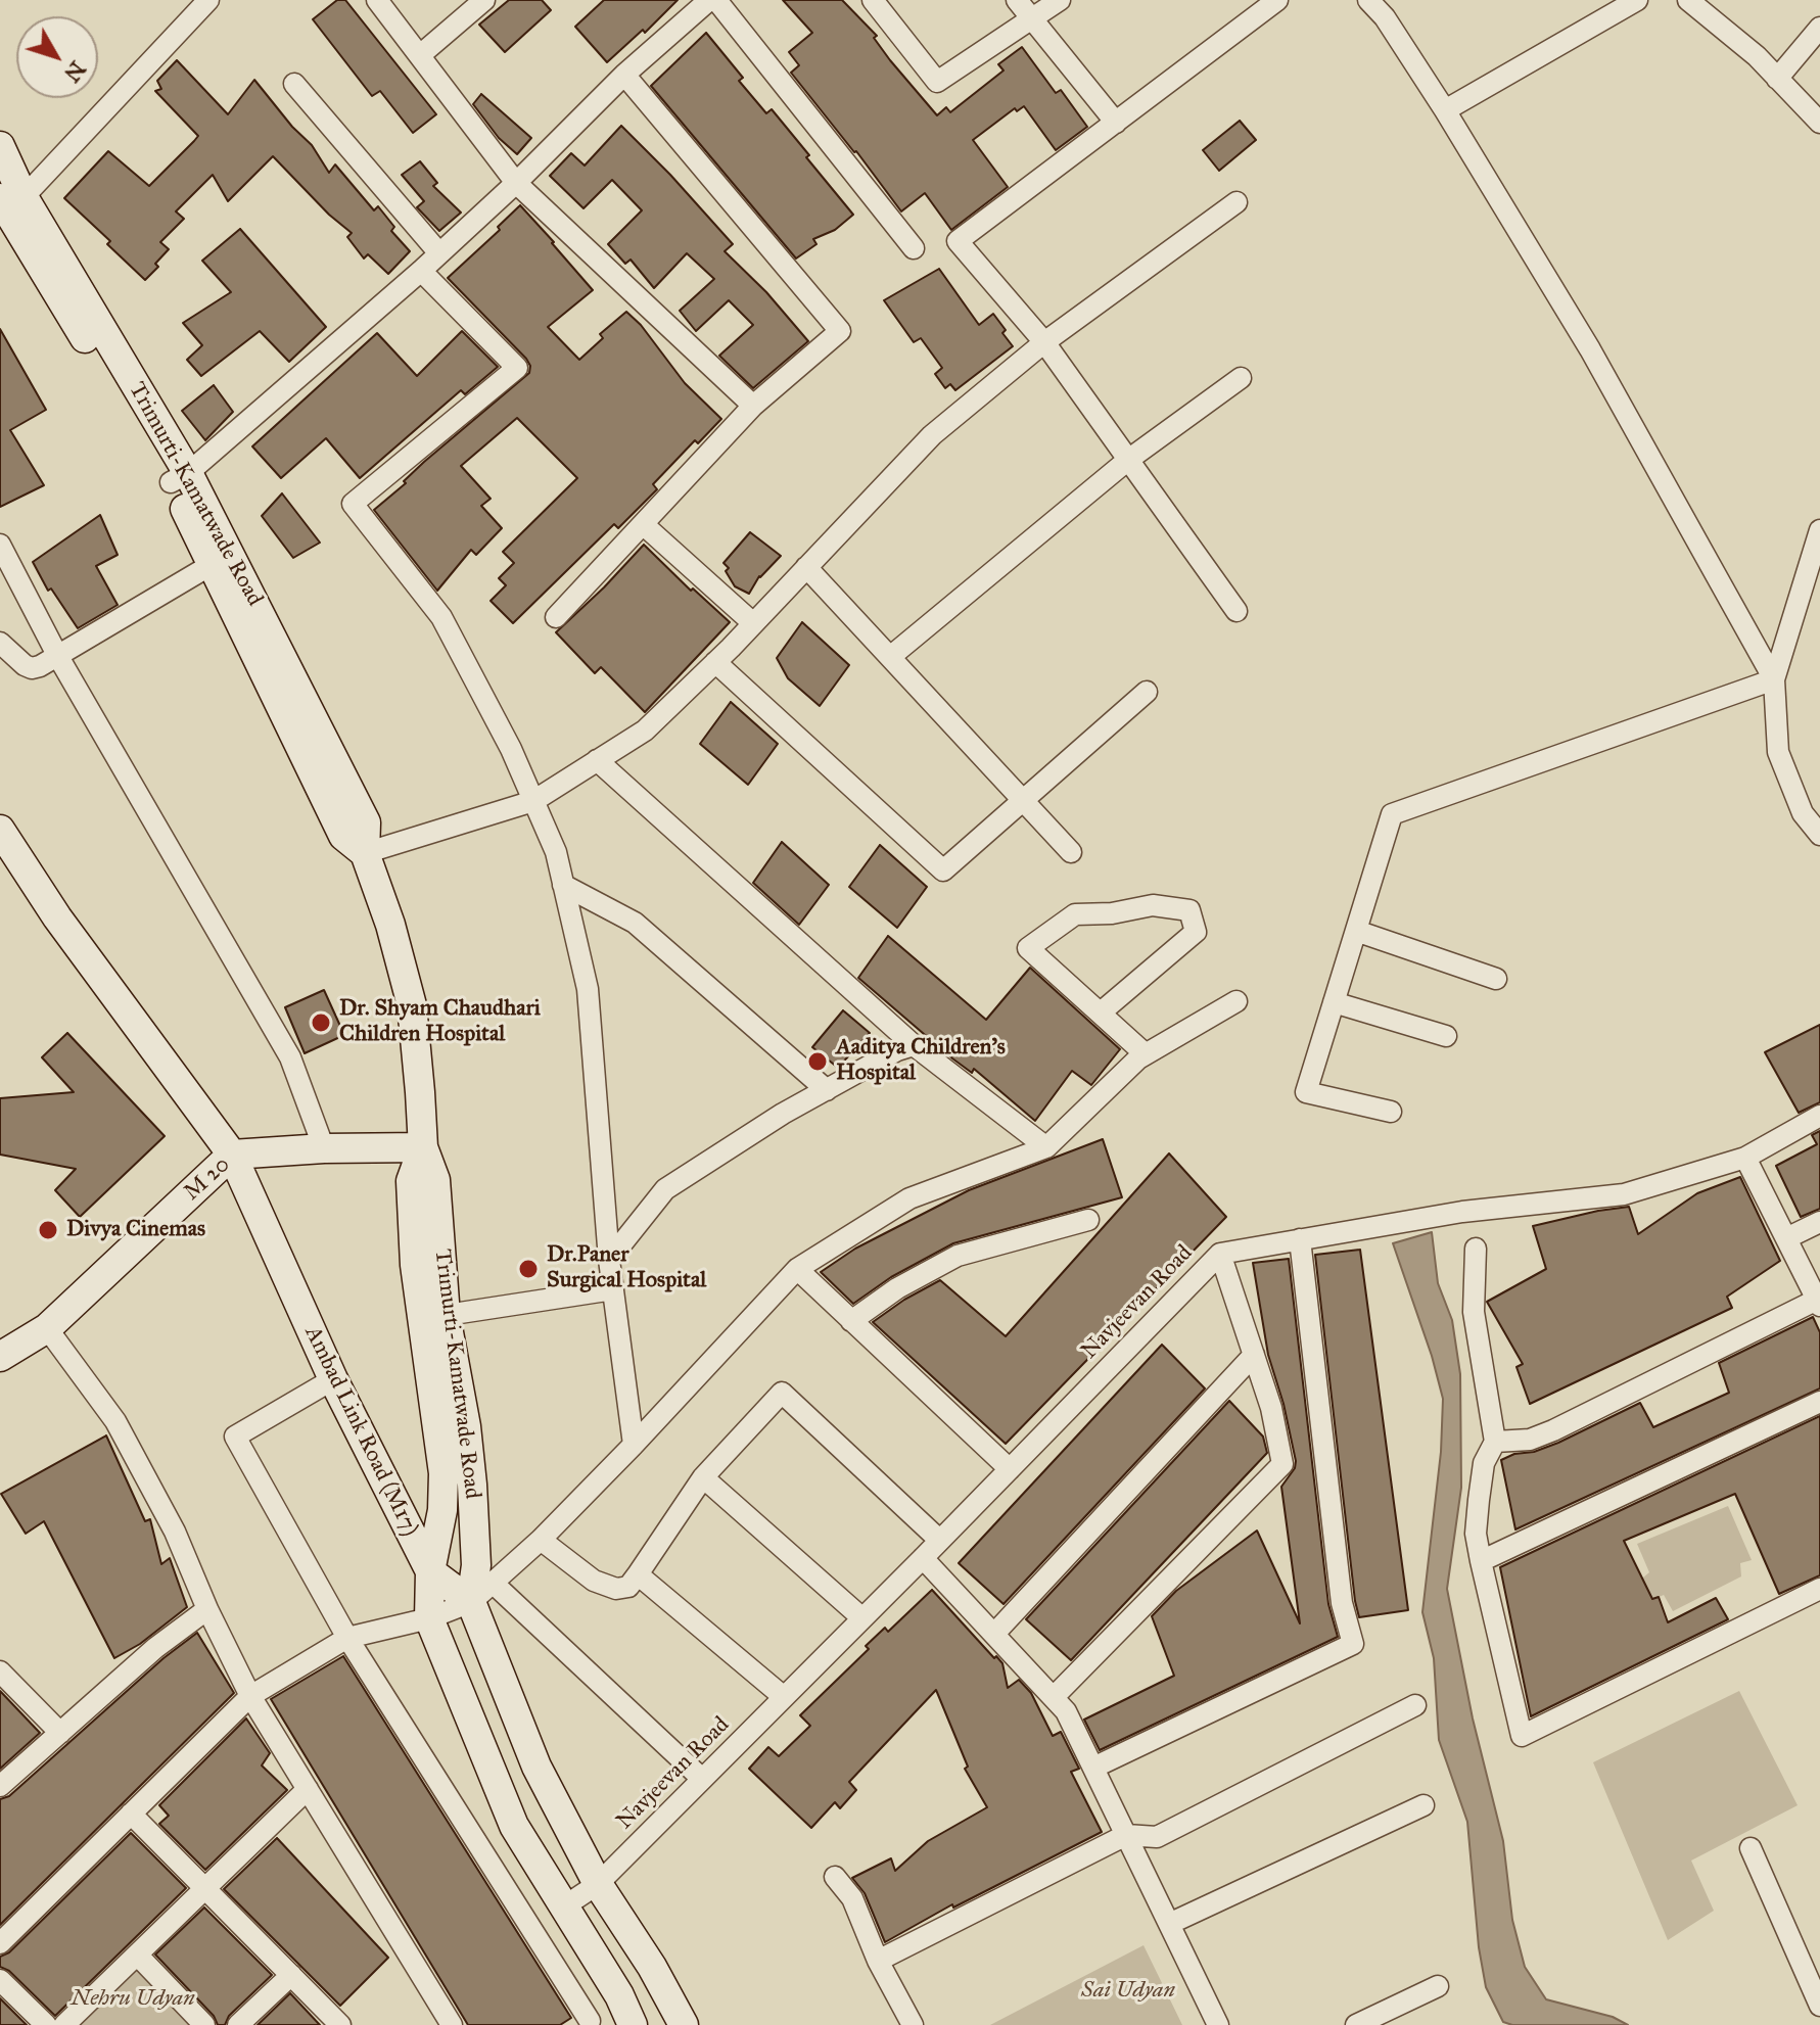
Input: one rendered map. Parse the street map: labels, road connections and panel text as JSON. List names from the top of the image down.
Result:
{
  "streets": {
    "street": [
      "Trimurti-Kamatwade Road",
      "M 20",
      "Navjeevan Road",
      "Ambad Link Road (M17)"
    ]
  },
  "crossings": [
    ["Trimurti-Kamatwade Road", "M 20"],
    ["Trimurti-Kamatwade Road", "Ambad Link Road (M17)"],
    ["M 20", "Ambad Link Road (M17)"]
  ],
  "parks": ["Sai Udyan", "Nehru Udyan"],
  "places": [
    "Dr. Shyam Chaudhari Children Hospital",
    "Aaditya Children's Hospital",
    "Divya Cinemas",
    "Dr.Paner Surgical Hospital"
  ],
  "north": "bottom right"
}
